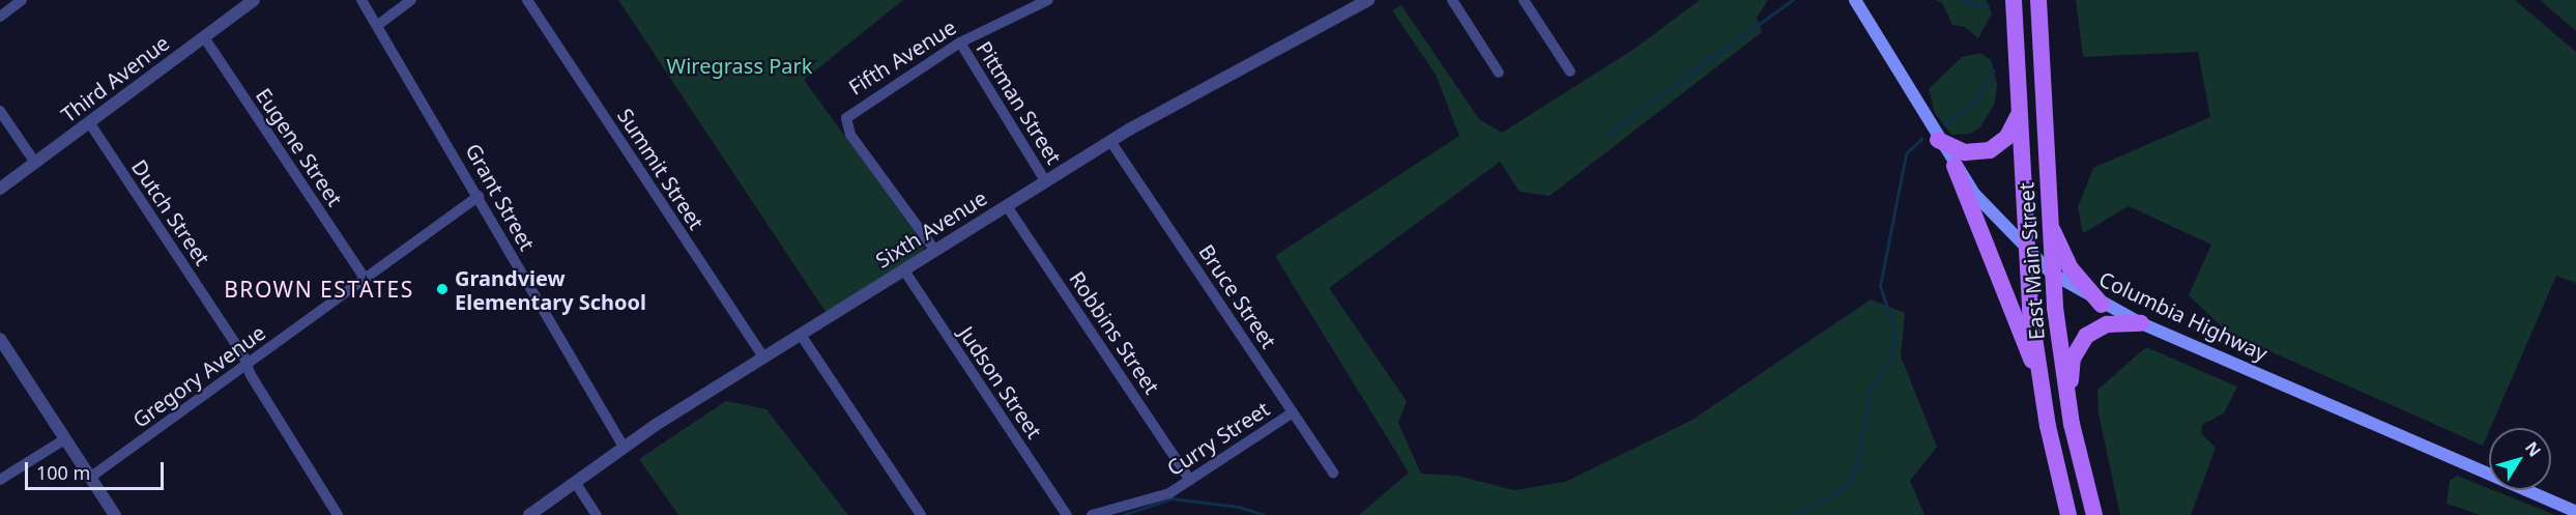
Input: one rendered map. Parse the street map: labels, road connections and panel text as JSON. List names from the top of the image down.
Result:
{
  "streets": {
    "main road": ["East Main Street", "Columbia Highway"],
    "street": [
      "Fifth Avenue",
      "Third Avenue",
      "Pittman Street",
      "Eugene Street",
      "Summit Street",
      "Grant Street",
      "Dutch Street",
      "Sixth Avenue",
      "Bruce Street",
      "Robbins Street",
      "Gregory Avenue",
      "Judson Street",
      "Curry Street"
    ]
  },
  "crossings": [
    ["Fifth Avenue", "Pittman Street"],
    ["Fifth Avenue", "Sixth Avenue"],
    ["Third Avenue", "Eugene Street"],
    ["Third Avenue", "Dutch Street"],
    ["Pittman Street", "Sixth Avenue"],
    ["Eugene Street", "Gregory Avenue"],
    ["Summit Street", "Sixth Avenue"],
    ["Grant Street", "Sixth Avenue"],
    ["Grant Street", "Gregory Avenue"],
    ["Dutch Street", "Gregory Avenue"],
    ["Sixth Avenue", "Bruce Street"],
    ["Sixth Avenue", "Robbins Street"],
    ["Sixth Avenue", "Judson Street"],
    ["East Main Street", "Columbia Highway"],
    ["Bruce Street", "Curry Street"],
    ["Robbins Street", "Curry Street"]
  ],
  "districts": ["BROWN ESTATES"],
  "parks": ["Wiregrass Park"],
  "places": ["Grandview Elementary School"],
  "scale_bar": "100 m",
  "north": "top right"
}
